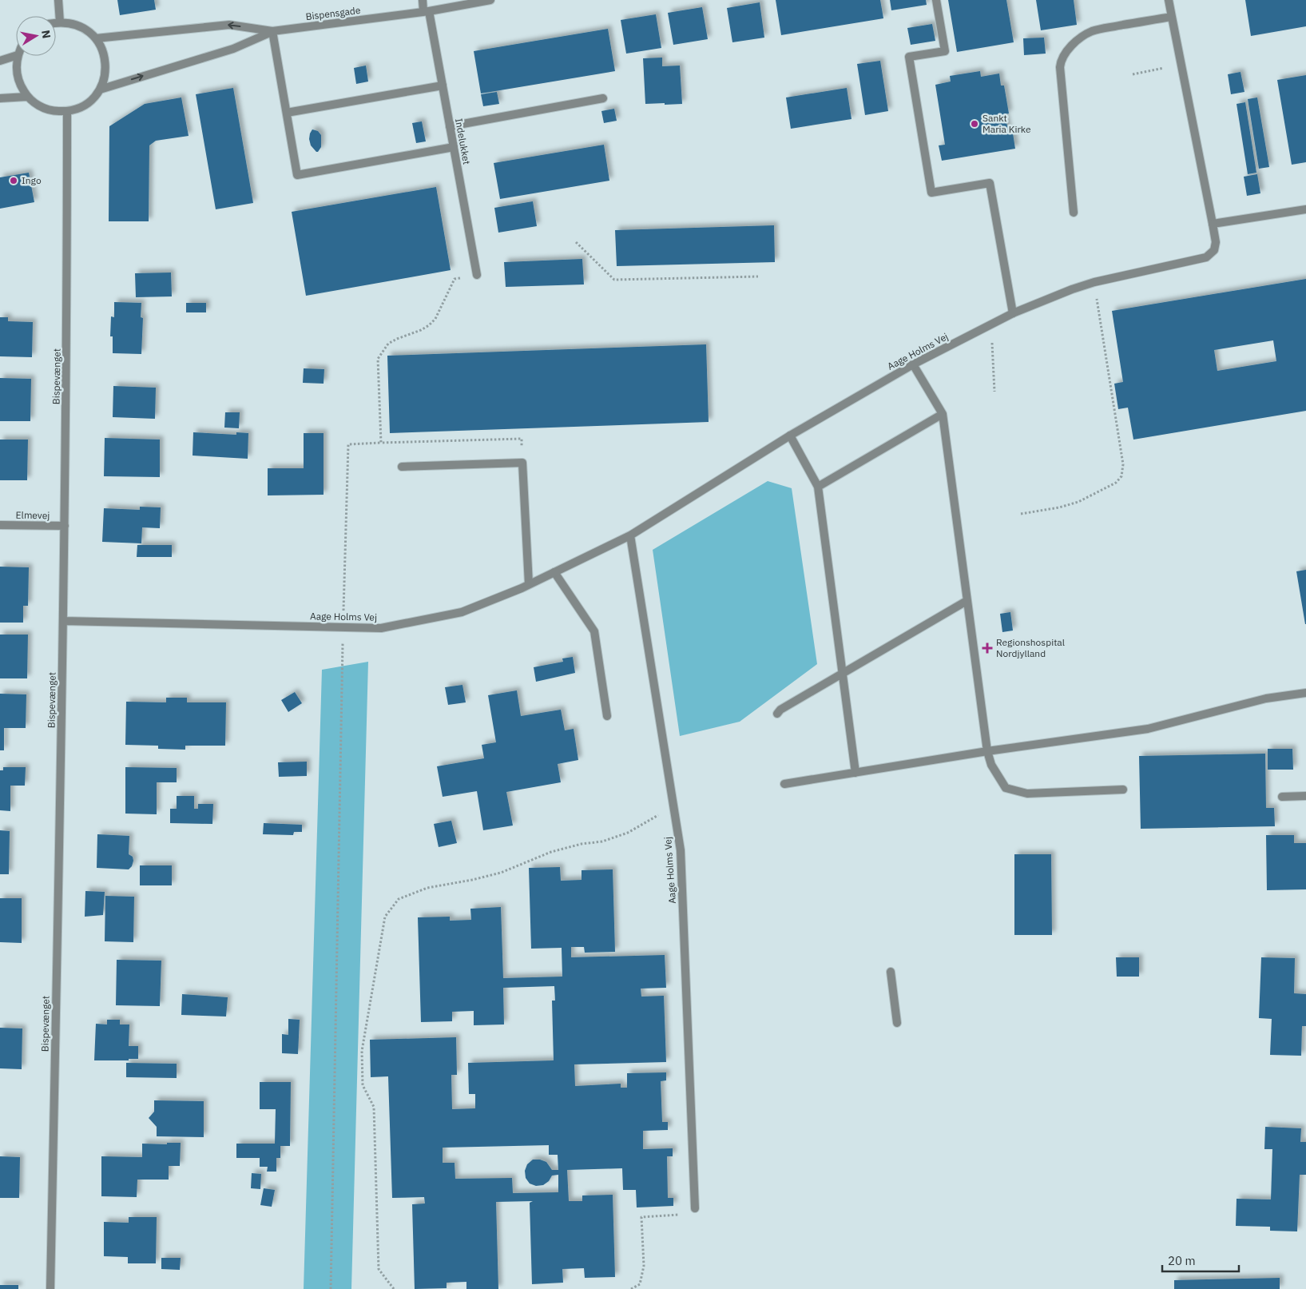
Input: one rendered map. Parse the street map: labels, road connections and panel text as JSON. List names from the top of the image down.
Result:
{
  "streets": {
    "street": [
      "Bispensgade",
      "Indelukket",
      "Aage Holms Vej",
      "Bispevænget",
      "Elmevej"
    ]
  },
  "crossings": [
    ["Bispensgade", "Indelukket"],
    ["Aage Holms Vej", "Bispevænget"],
    ["Bispevænget", "Elmevej"]
  ],
  "places": {
    "other": ["Sankt Maria Kirke", "Ingo"],
    "health": ["Regionshospital Nordjylland"]
  },
  "scale_bar": "20 m",
  "north": "right"
}
